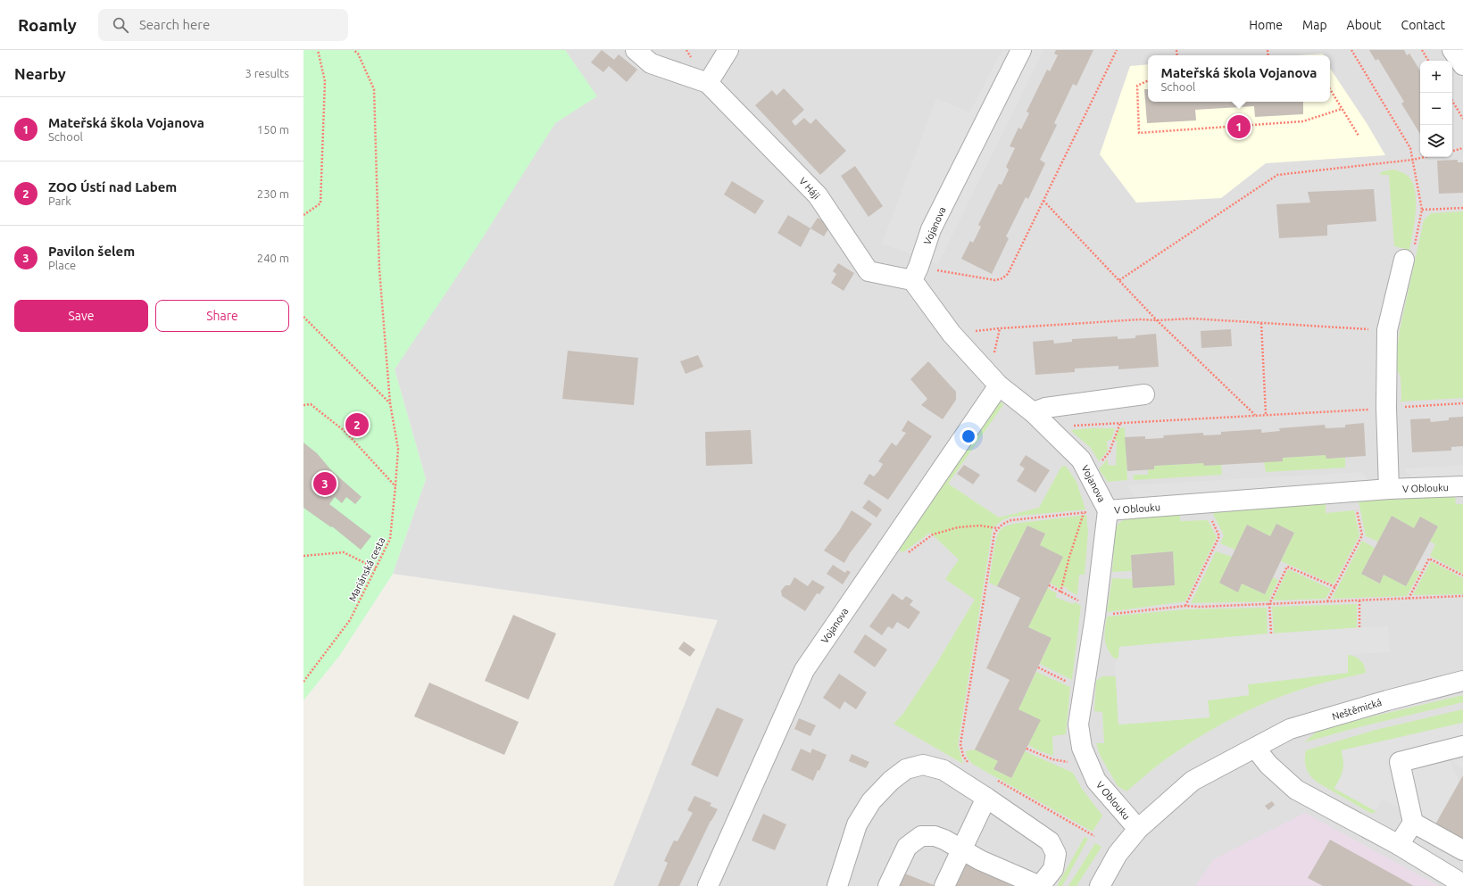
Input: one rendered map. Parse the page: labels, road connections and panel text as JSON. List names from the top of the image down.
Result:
{
  "streets": {
    "street": [
      "V Háji",
      "Vojanova",
      "V Oblouku",
      "Neštěmická"
    ],
    "path": ["Mariánská cesta"]
  },
  "crossings": [
    ["V Háji", "Vojanova"],
    ["Vojanova", "V Oblouku"],
    ["V Oblouku", "Neštěmická"]
  ],
  "page": {
    "header": "Roamly",
    "search": "Search here",
    "nav": [
      "Home",
      "Map",
      "About",
      "Contact"
    ],
    "heading": ["Nearby", "3 results"],
    "popup": ["Mateřská škola Vojanova", "School"],
    "map_buttons": ["+", "−"],
    "list": [
      {
        "mark": "1",
        "name": "Mateřská škola Vojanova",
        "note": "School",
        "value": "150 m"
      },
      {
        "mark": "2",
        "name": "ZOO Ústí nad Labem",
        "note": "Park",
        "value": "230 m"
      },
      {
        "mark": "3",
        "name": "Pavilon šelem",
        "note": "Place",
        "value": "240 m"
      }
    ],
    "pins": ["1", "2", "3"],
    "buttons": ["Save", "Share"]
  }
}
